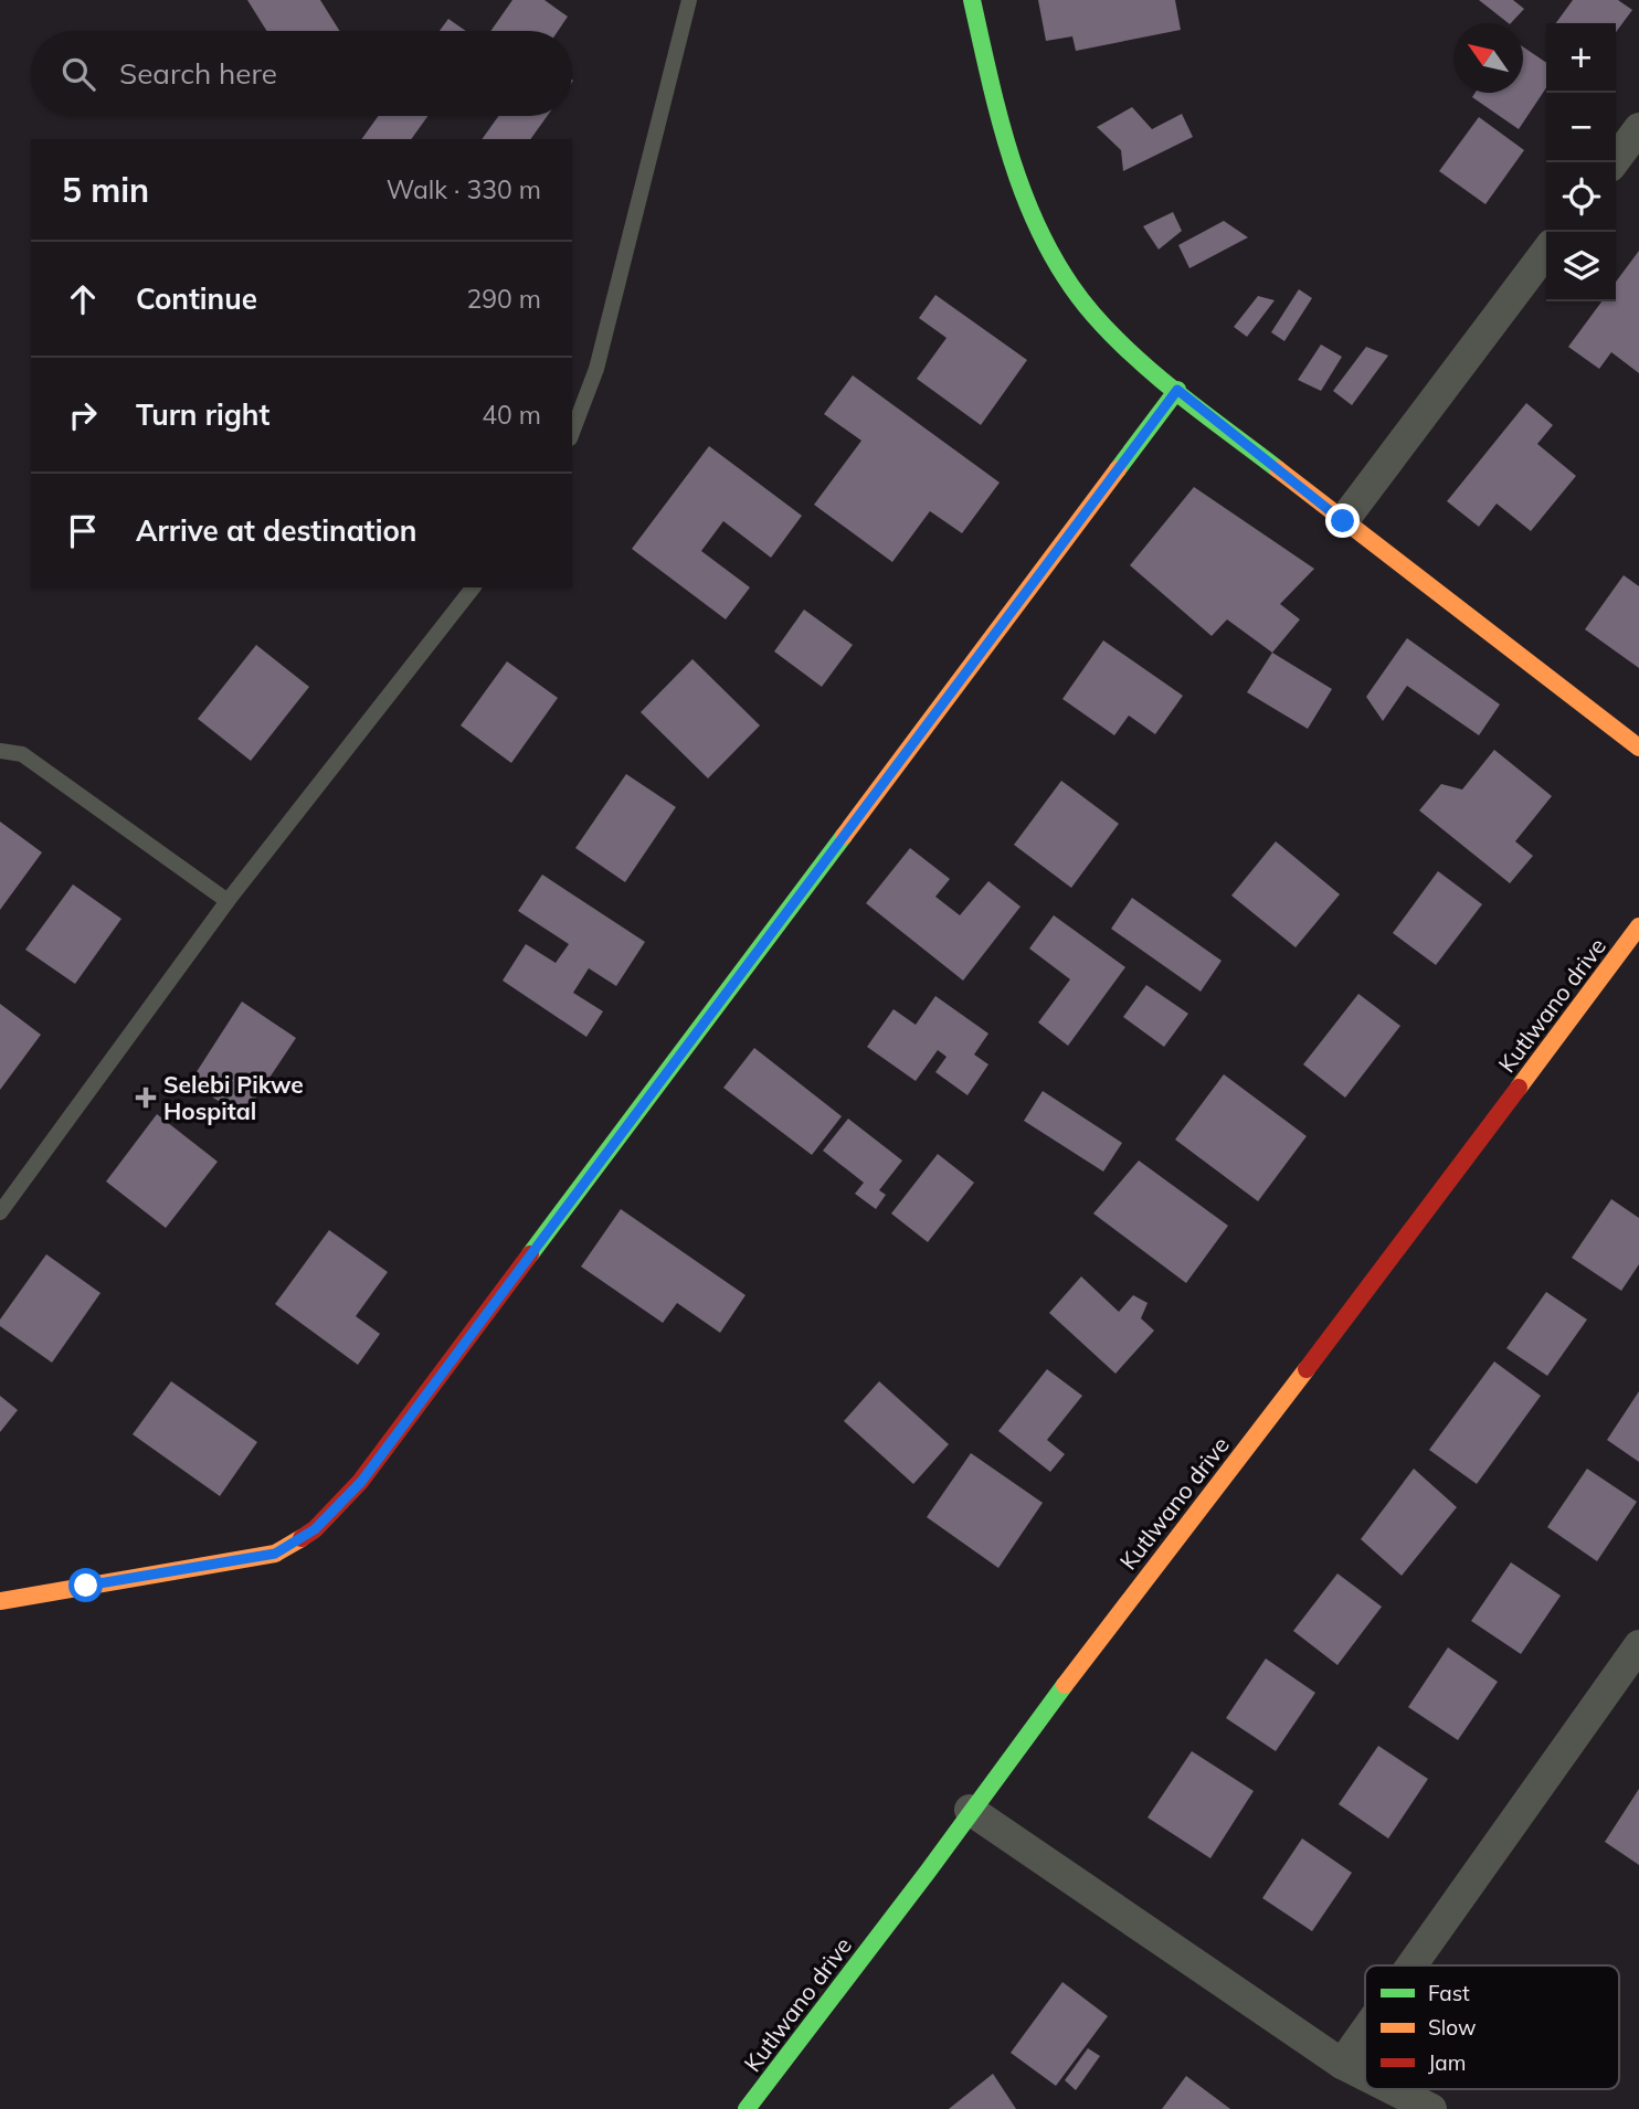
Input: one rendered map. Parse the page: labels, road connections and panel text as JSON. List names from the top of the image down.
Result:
{
  "streets": {
    "street": ["Kutlwano drive"]
  },
  "places": {
    "health": ["Selebi Pikwe Hospital"]
  },
  "legend": ["Fast", "Slow", "Jam"],
  "north": "top left",
  "page": {
    "map_buttons": ["+", "−"],
    "search": "Search here",
    "heading": ["5 min", "Walk · 330 m"],
    "list": [
      ["Continue", "290 m"],
      ["Turn right", "40 m"],
      "Arrive at destination"
    ]
  }
}
